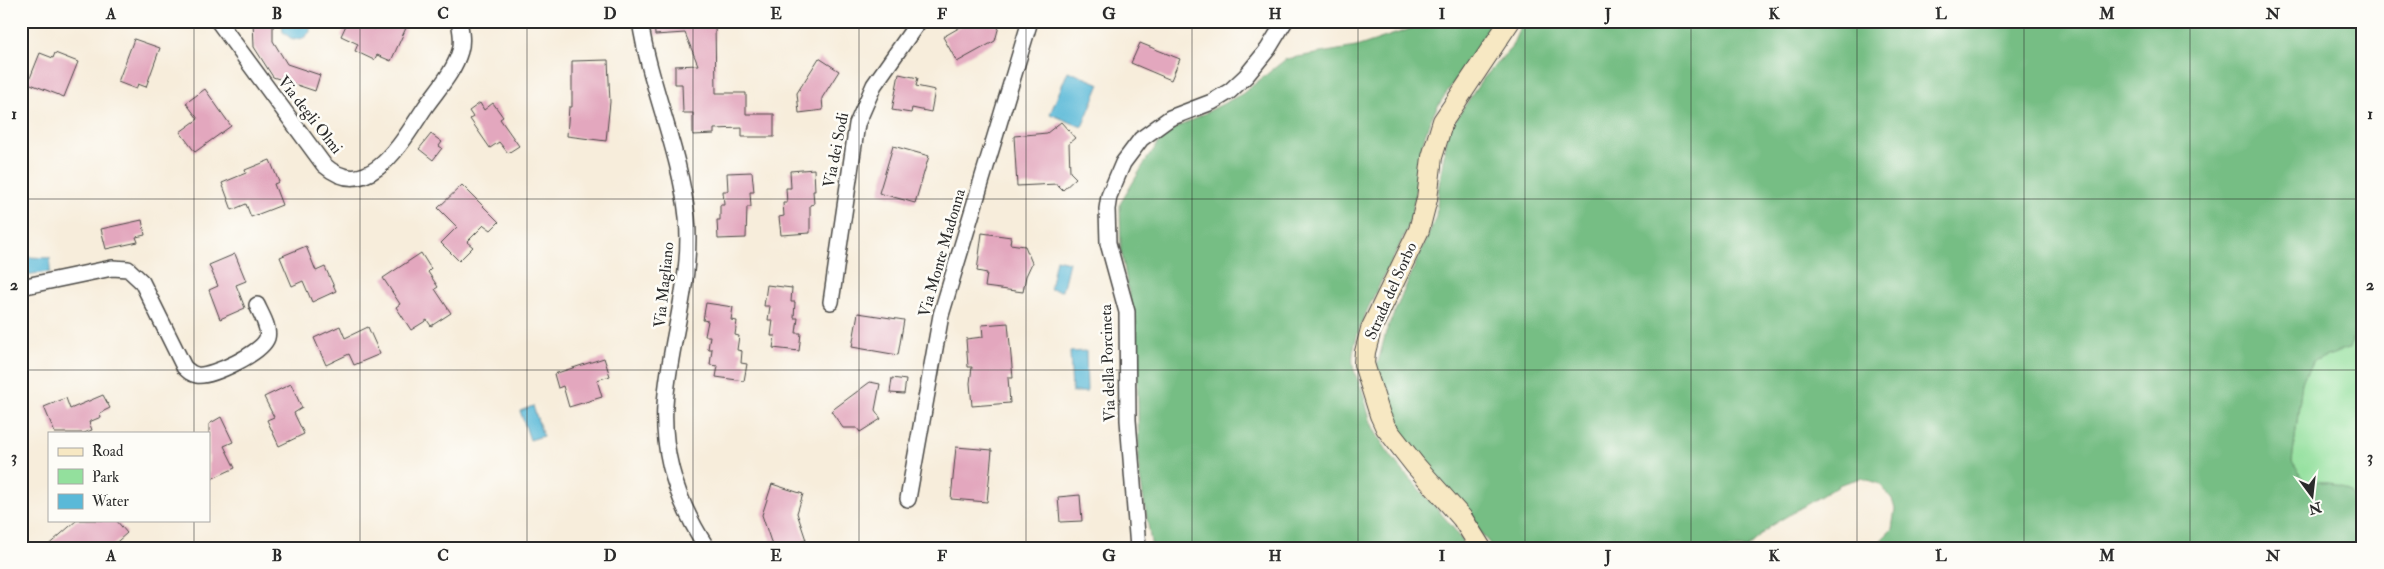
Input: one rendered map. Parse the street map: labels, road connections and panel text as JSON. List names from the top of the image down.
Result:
{
  "streets": {
    "street": [
      "Via degli Olmi",
      "Via dei Sodi",
      "Via Monte Madonna",
      "Via Magliano",
      "Strada del Sorbo",
      "Via della Porcineta"
    ]
  },
  "legend": ["Road", "Park", "Water"],
  "north": "bottom",
  "grid": {
    "columns": [
      "A",
      "B",
      "C",
      "D",
      "E",
      "F",
      "G",
      "H",
      "I",
      "J",
      "K",
      "L",
      "M",
      "N"
    ],
    "rows": ["1", "2", "3"]
  }
}
